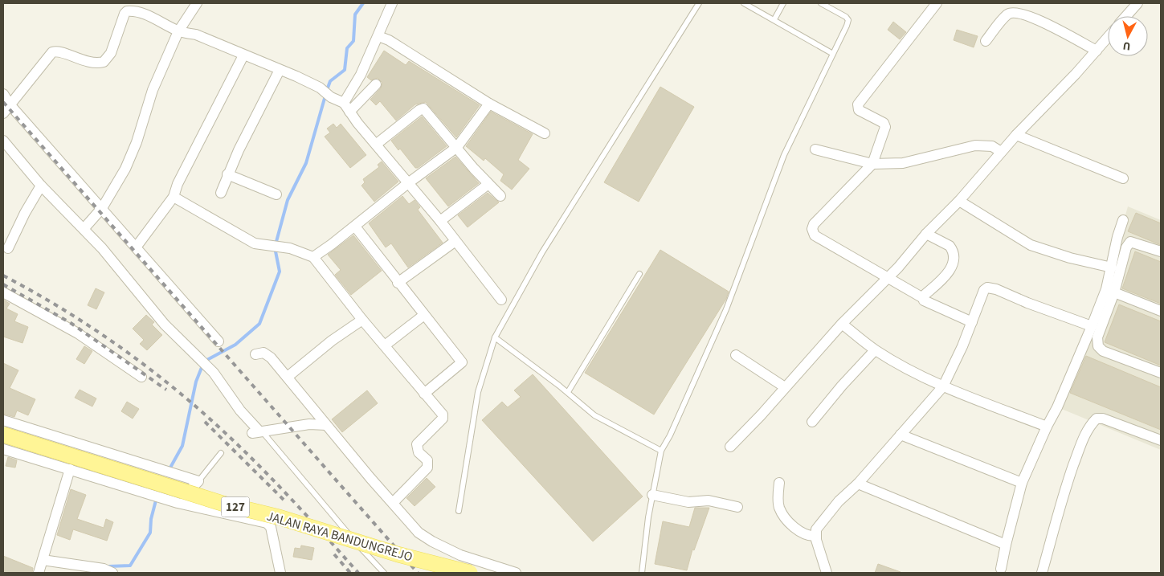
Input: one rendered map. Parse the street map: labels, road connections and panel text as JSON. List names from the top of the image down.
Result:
{
  "streets": {
    "main road": ["127", "JALAN RAYA BANDUNGREJO"]
  },
  "north": "bottom"
}
